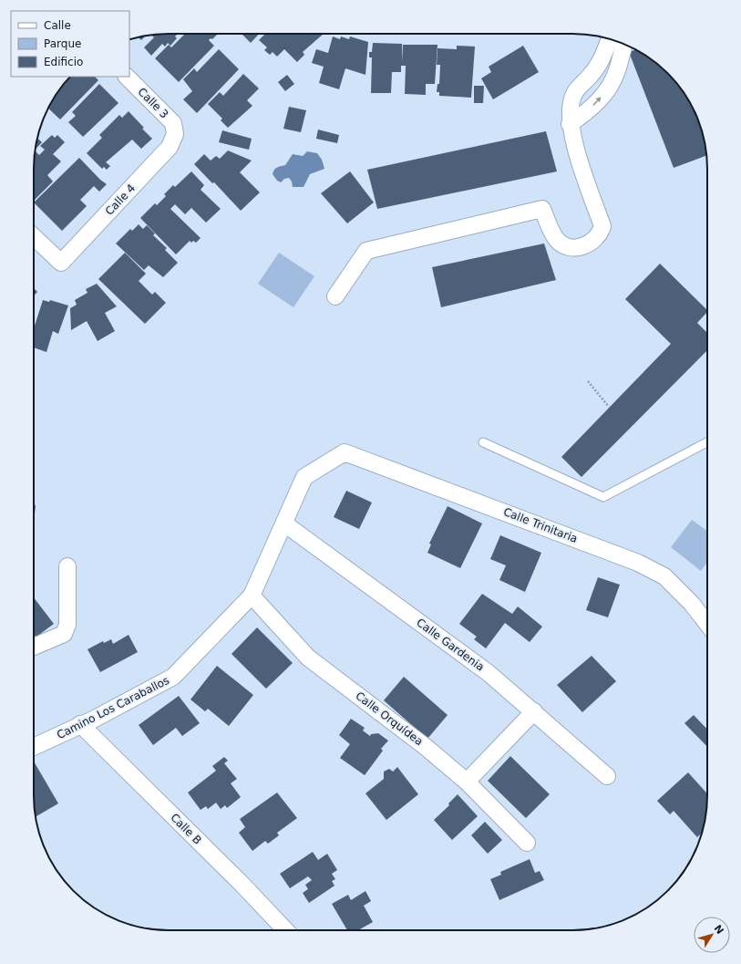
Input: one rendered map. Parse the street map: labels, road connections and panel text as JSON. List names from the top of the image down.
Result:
{
  "streets": {
    "street": [
      "Calle 3",
      "Calle 4",
      "Calle Trinitaria",
      "Calle Gardenia",
      "Camino Los Caraballos",
      "Calle Orquídea",
      "Calle B"
    ]
  },
  "crossings": [
    ["Calle 3", "Calle 4"],
    ["Calle Trinitaria", "Camino Los Caraballos"],
    ["Calle Gardenia", "Camino Los Caraballos"],
    ["Camino Los Caraballos", "Calle Orquídea"],
    ["Camino Los Caraballos", "Calle B"]
  ],
  "legend": ["Calle", "Parque", "Edificio"],
  "north": "top right"
}
